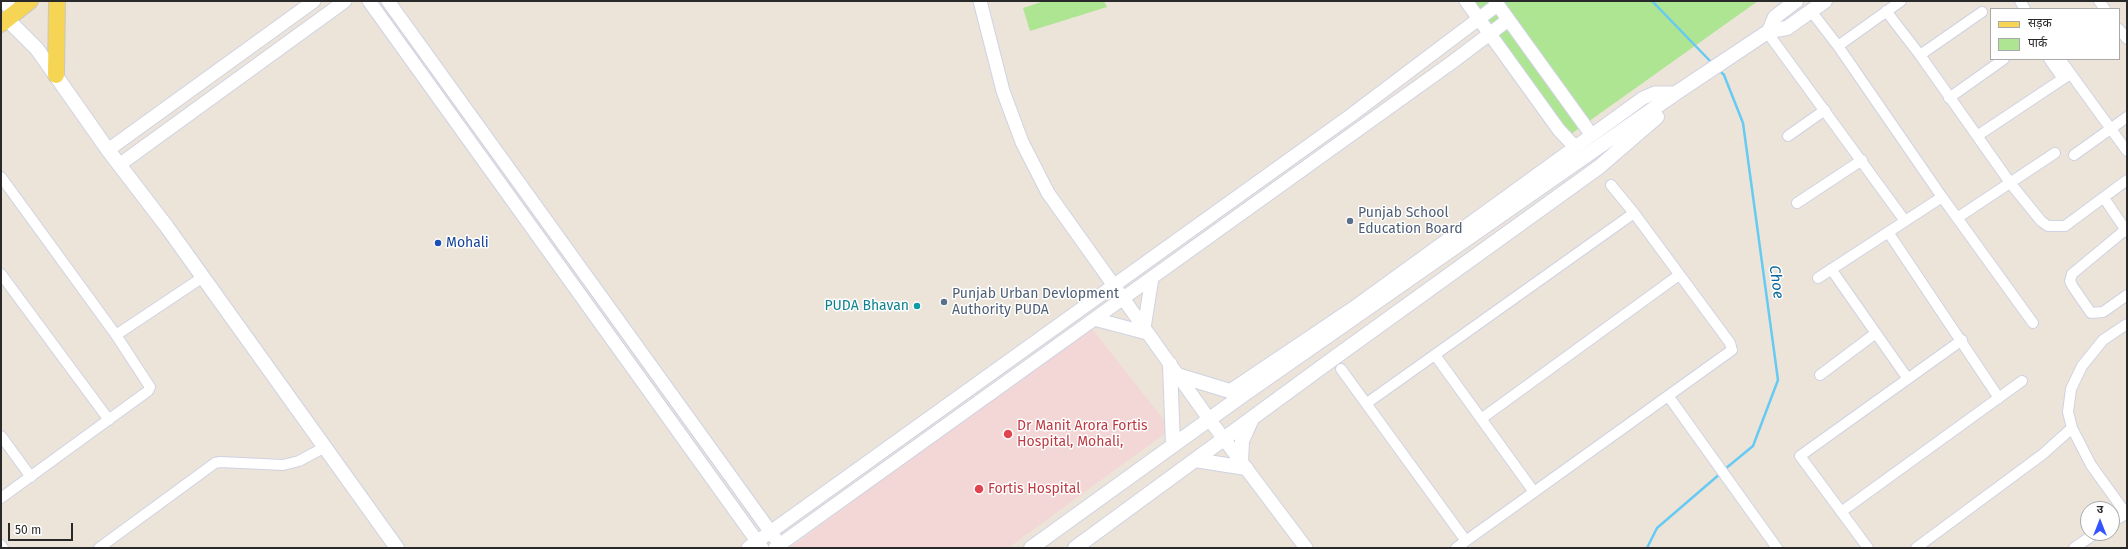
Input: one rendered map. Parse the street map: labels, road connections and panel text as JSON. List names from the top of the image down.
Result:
{
  "water": ["Choe"],
  "places": [
    "Punjab School Education Board",
    "Mohali",
    "Punjab Urban Devlopment Authority PUDA",
    "PUDA Bhavan",
    "Dr Manit Arora Fortis Hospital, Mohali,",
    "Fortis Hospital"
  ],
  "legend": ["सड़क", "पार्क"],
  "scale_bar": "50 m",
  "north": "top"
}
